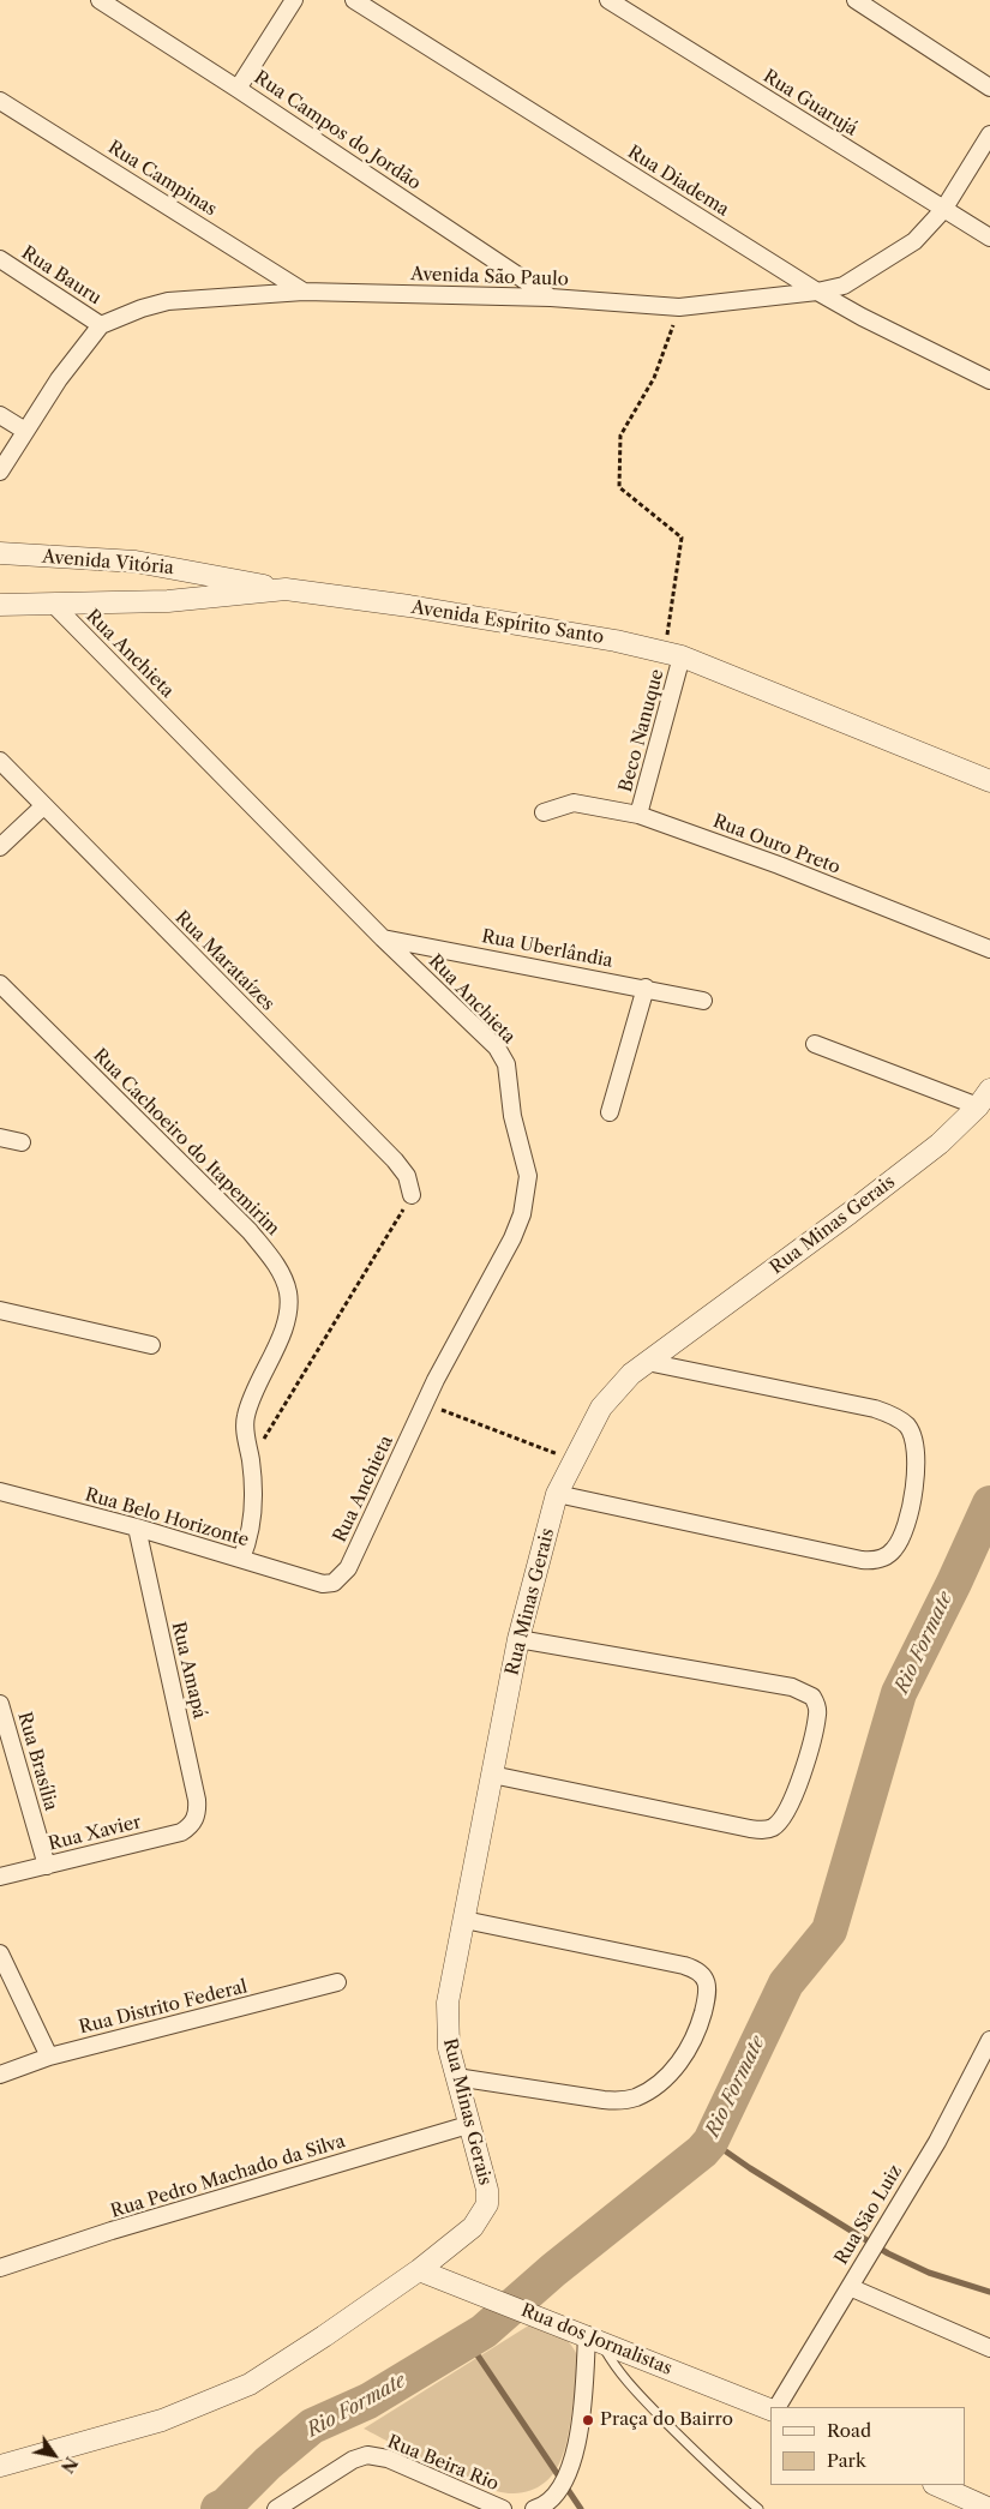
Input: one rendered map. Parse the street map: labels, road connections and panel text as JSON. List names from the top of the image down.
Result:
{
  "streets": {
    "street": [
      "Rua Guarujá",
      "Rua Campos do Jordão",
      "Rua Campinas",
      "Rua Diadema",
      "Rua Bauru",
      "Avenida São Paulo",
      "Avenida Vitória",
      "Avenida Espírito Santo",
      "Rua Anchieta",
      "Beco Nanuque",
      "Rua Ouro Preto",
      "Rua Uberlândia",
      "Rua Marataízes",
      "Rua Cachoeiro do Itapemirim",
      "Rua Minas Gerais",
      "Rua Belo Horizonte",
      "Rua Amapá",
      "Rua Brasília",
      "Rua Xavier",
      "Rua Distrito Federal",
      "Rua Pedro Machado da Silva",
      "Rua São Luiz",
      "Rua dos Jornalistas",
      "Rua Beira Rio"
    ]
  },
  "crossings": [
    ["Rua Guarujá", "Avenida São Paulo"],
    ["Rua Campos do Jordão", "Avenida São Paulo"],
    ["Rua Campinas", "Avenida São Paulo"],
    ["Rua Diadema", "Avenida São Paulo"],
    ["Rua Bauru", "Avenida São Paulo"],
    ["Avenida Vitória", "Avenida Espírito Santo"],
    ["Avenida Espírito Santo", "Rua Anchieta"],
    ["Avenida Espírito Santo", "Beco Nanuque"],
    ["Rua Anchieta", "Rua Uberlândia"],
    ["Rua Anchieta", "Rua Belo Horizonte"],
    ["Beco Nanuque", "Rua Ouro Preto"],
    ["Rua Cachoeiro do Itapemirim", "Rua Belo Horizonte"],
    ["Rua Minas Gerais", "Rua Pedro Machado da Silva"],
    ["Rua Minas Gerais", "Rua dos Jornalistas"],
    ["Rua Belo Horizonte", "Rua Amapá"],
    ["Rua Amapá", "Rua Xavier"],
    ["Rua Brasília", "Rua Xavier"]
  ],
  "water": ["Rio Formate"],
  "places": ["Praça do Bairro"],
  "legend": ["Road", "Park"],
  "north": "bottom right"
}
